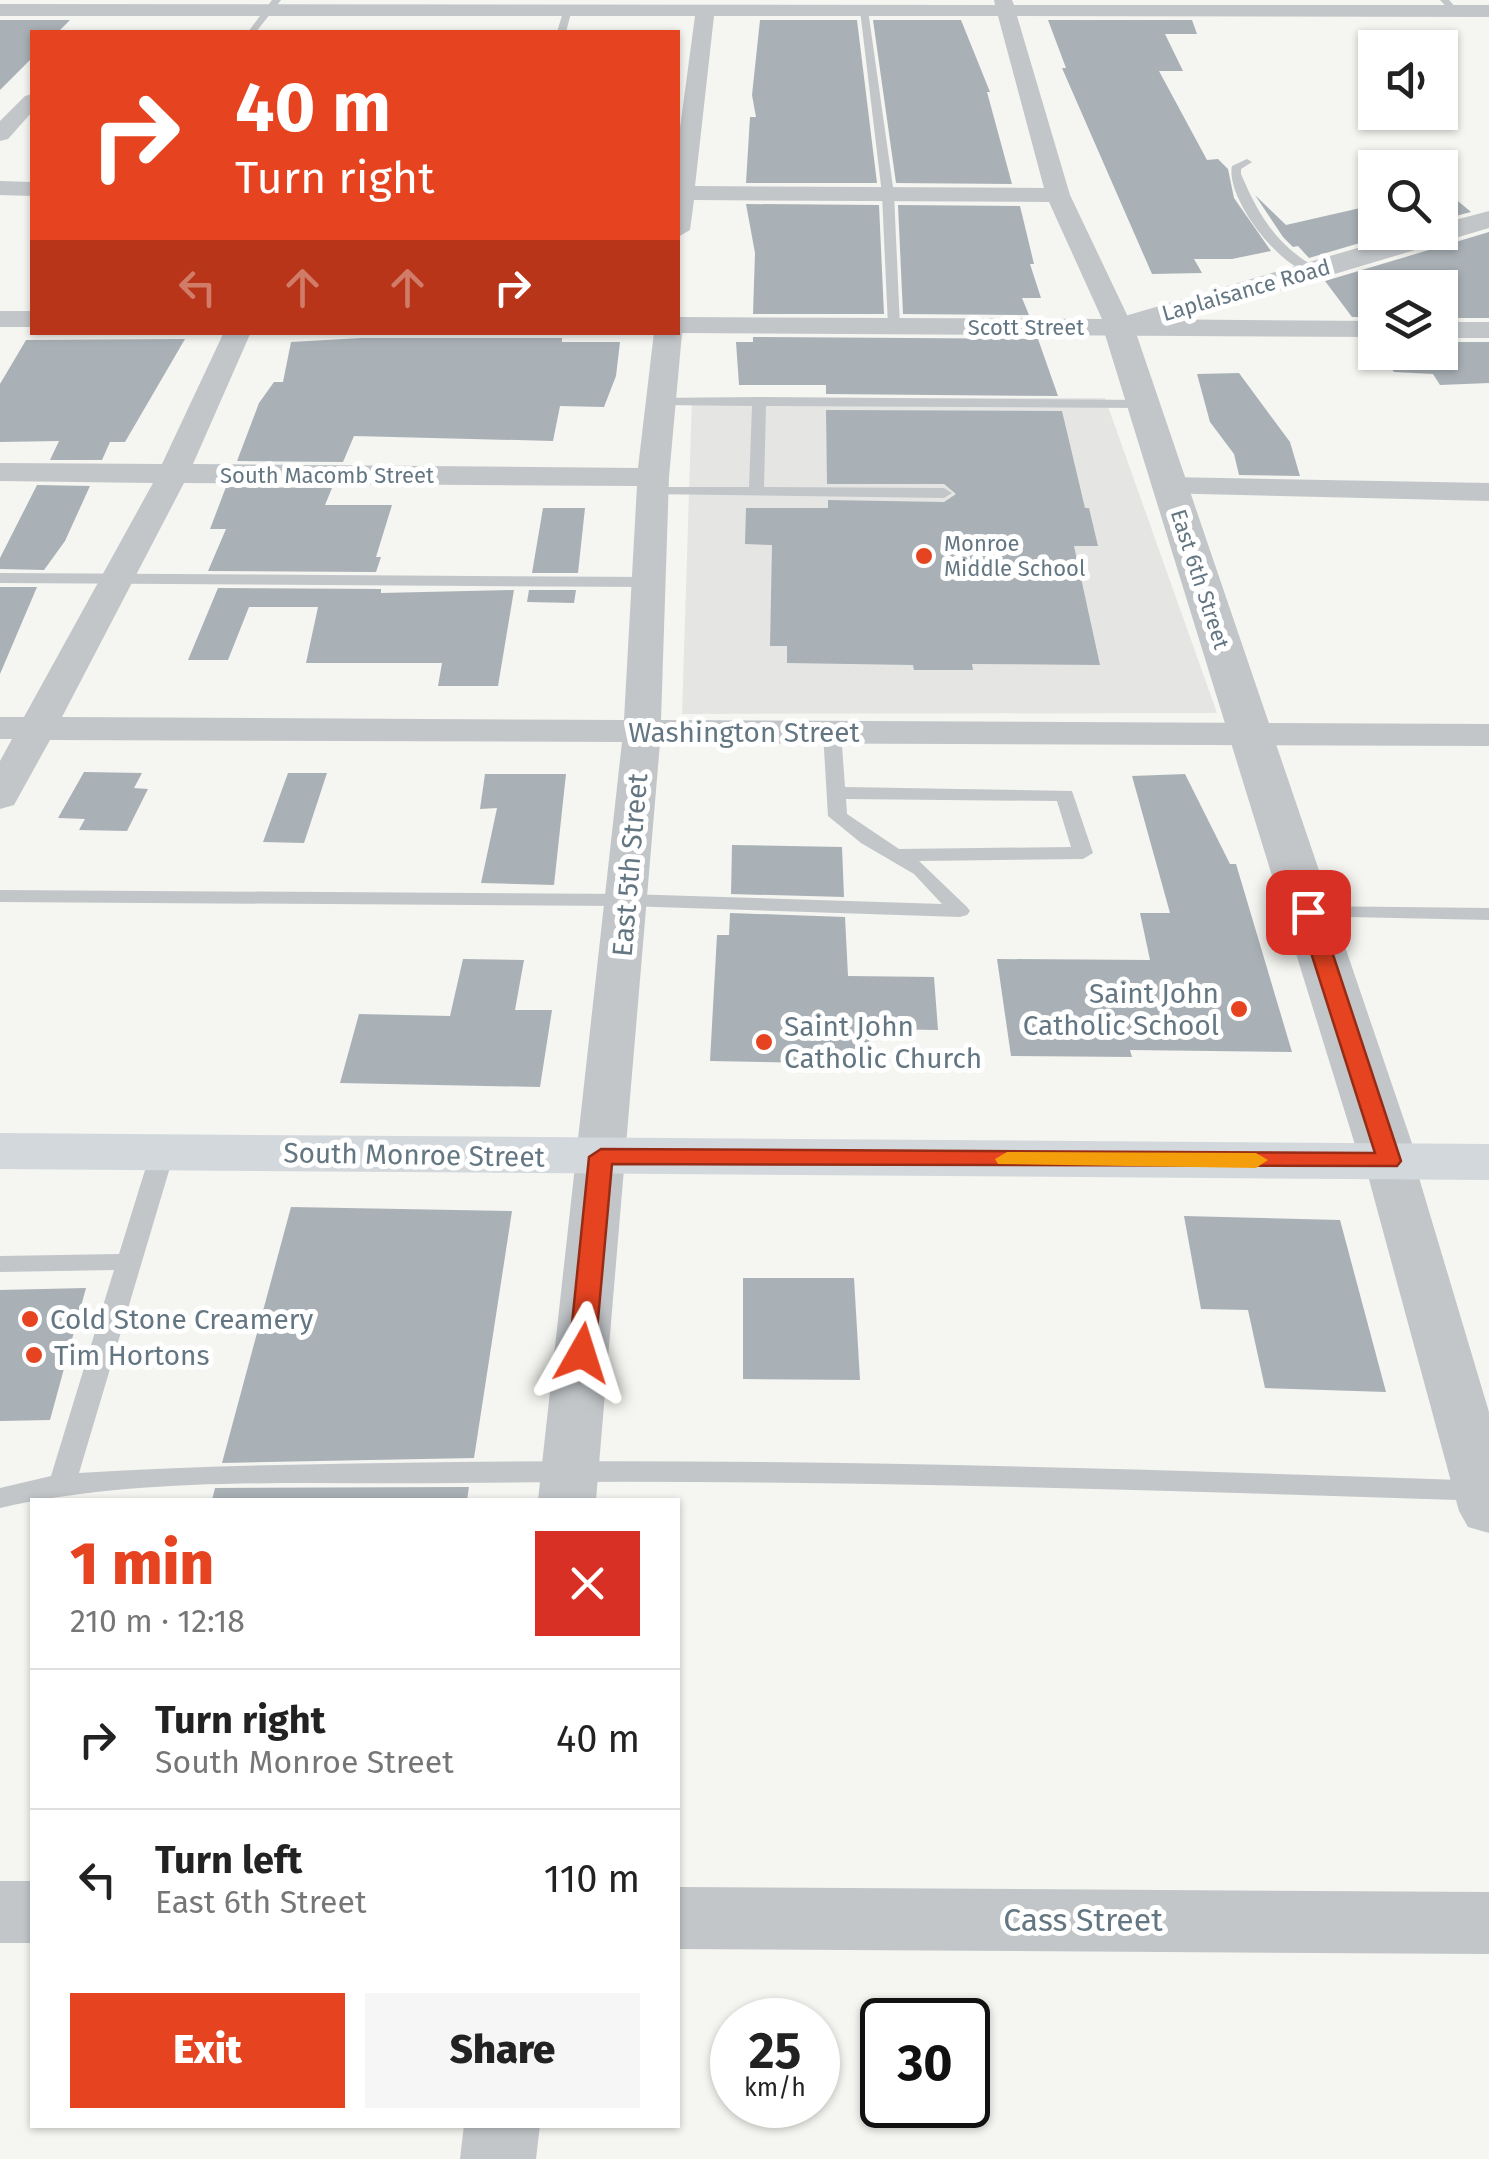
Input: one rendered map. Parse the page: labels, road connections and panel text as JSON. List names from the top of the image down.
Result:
{
  "streets": {
    "main road": ["South Monroe Street"],
    "street": [
      "Laplaisance Road",
      "Scott Street",
      "South Macomb Street",
      "East 6th Street",
      "Washington Street",
      "East 5th Street",
      "Cass Street"
    ]
  },
  "crossings": [
    ["Laplaisance Road", "Scott Street"],
    ["Laplaisance Road", "East 6th Street"],
    ["Scott Street", "East 6th Street"],
    ["South Macomb Street", "East 5th Street"],
    ["East 6th Street", "Washington Street"],
    ["East 6th Street", "South Monroe Street"],
    ["Washington Street", "East 5th Street"],
    ["East 5th Street", "South Monroe Street"]
  ],
  "places": [
    "Monroe Middle School",
    "Saint John Catholic School",
    "Saint John Catholic Church",
    "Cold Stone Creamery",
    "Tim Hortons"
  ],
  "page": {
    "turn": ["40 m", "Turn right"],
    "heading": ["1 min", "210 m · 12:18"],
    "list": [
      {
        "name": "Turn right",
        "note": "South Monroe Street",
        "value": "40 m"
      },
      {
        "name": "Turn left",
        "note": "East 6th Street",
        "value": "110 m"
      }
    ],
    "buttons": ["Exit", "Share"],
    "speed": "25 km/h",
    "limit": "30"
  }
}
